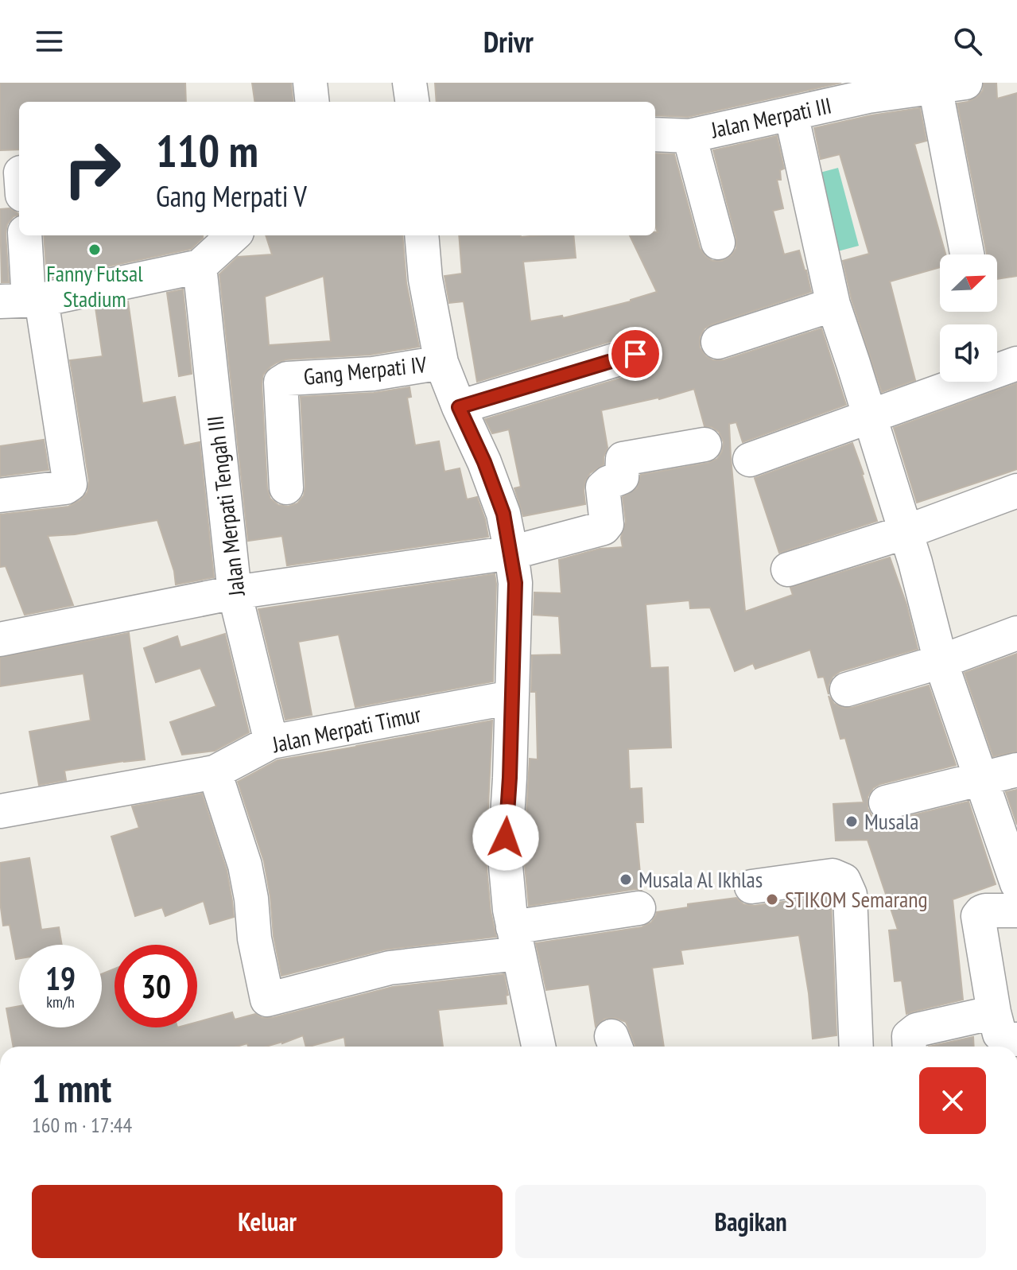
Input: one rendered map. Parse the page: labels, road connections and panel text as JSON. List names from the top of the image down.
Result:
{
  "streets": {
    "street": [
      "Jalan Merpati III",
      "Gang Merpati IV",
      "Jalan Merpati Tengah III",
      "Jalan Merpati Timur"
    ]
  },
  "crossings": [
    ["Jalan Merpati Tengah III", "Jalan Merpati Timur"]
  ],
  "places": [
    "Fanny Futsal Stadium",
    "Musala",
    "Musala Al Ikhlas",
    "STIKOM Semarang"
  ],
  "north": "top right",
  "page": {
    "header": "Drivr",
    "turn": ["110 m", "Gang Merpati V"],
    "speed": "19 km/h",
    "limit": "30",
    "heading": ["1 mnt", "160 m · 17:44"],
    "buttons": ["Keluar", "Bagikan"]
  }
}
